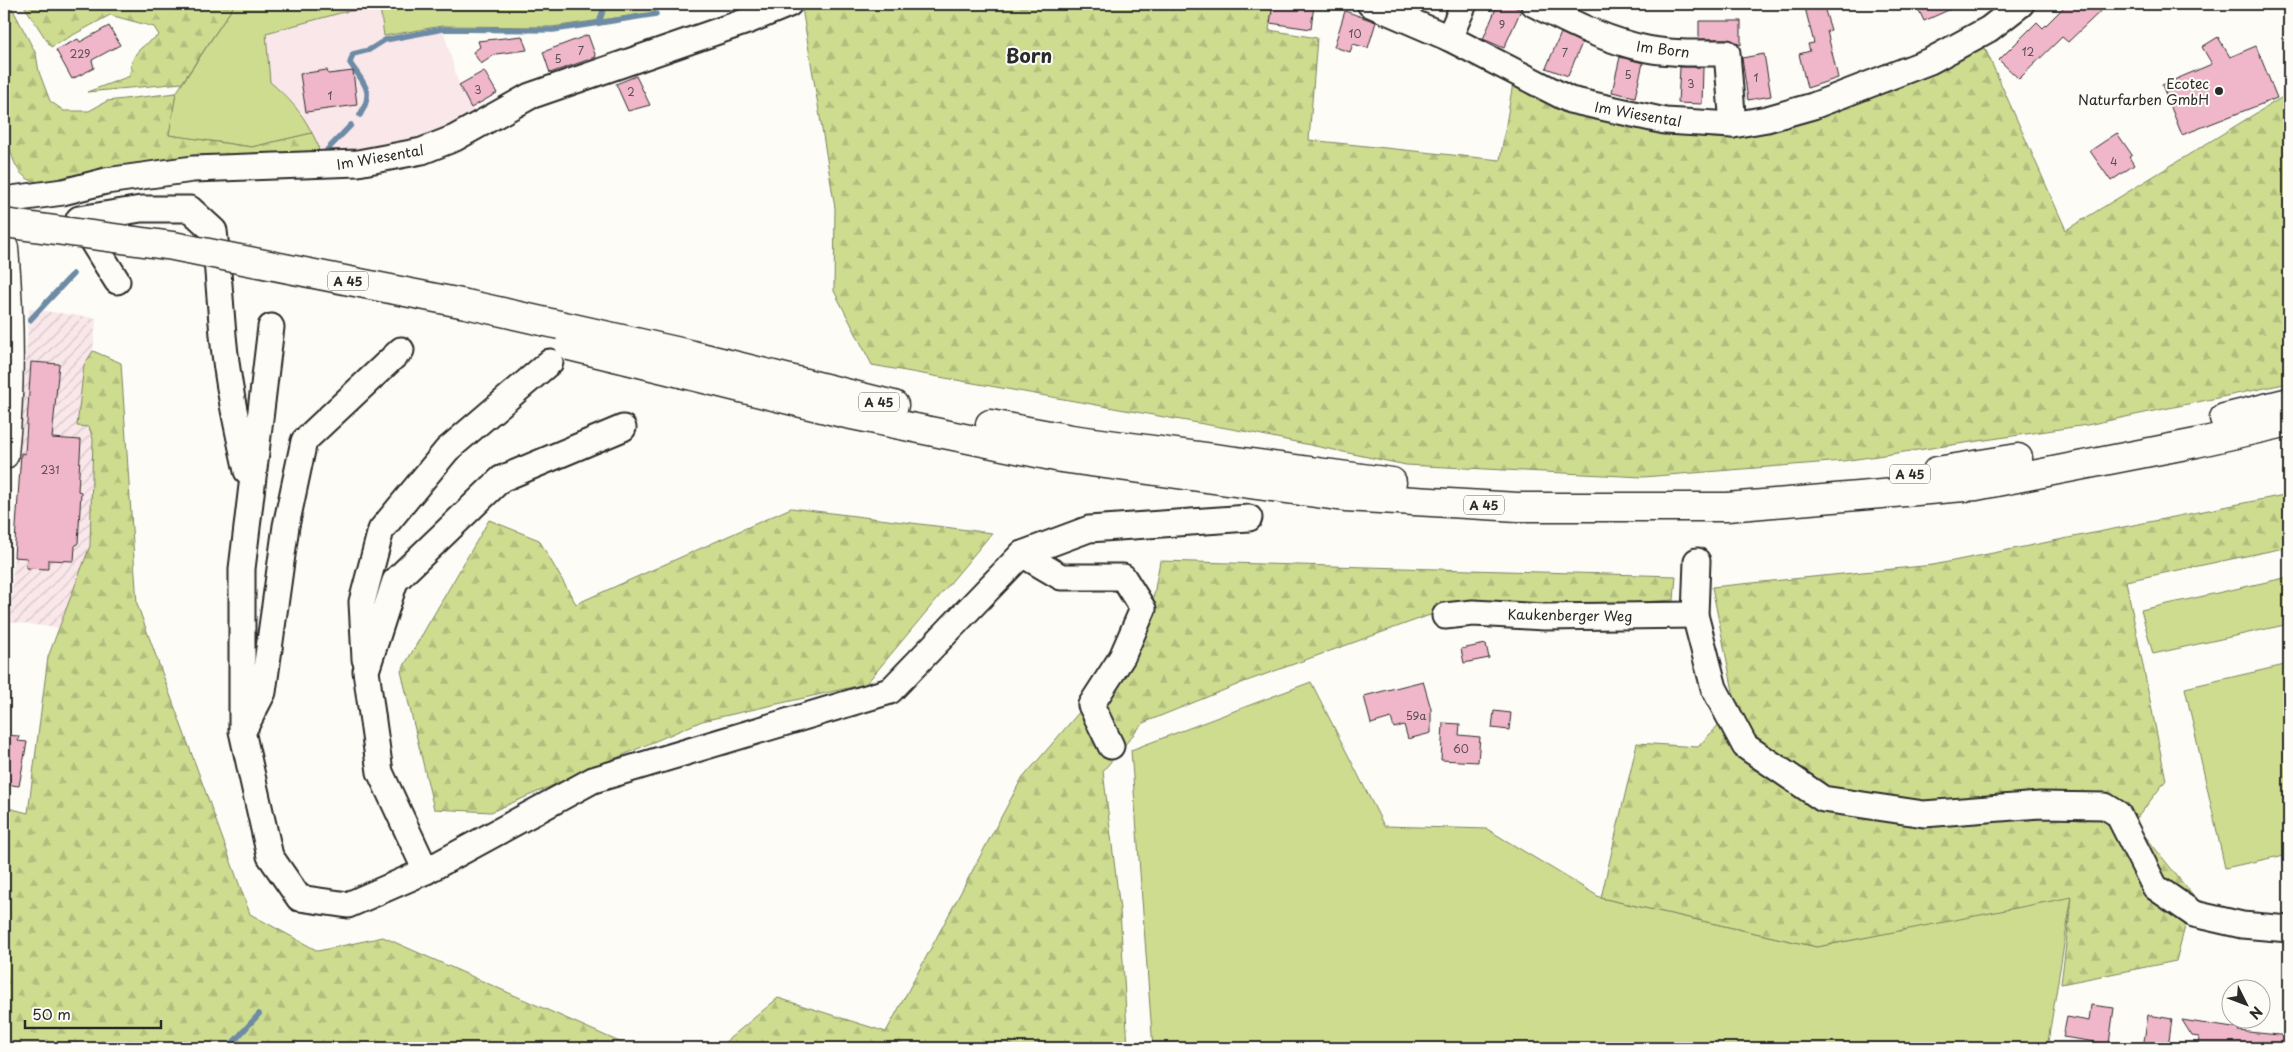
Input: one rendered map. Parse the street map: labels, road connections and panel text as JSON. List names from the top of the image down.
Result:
{
  "streets": {
    "main road": ["A 45"],
    "street": ["Im Born", "Im Wiesental", "Kaukenberger Weg"]
  },
  "crossings": [
    ["Im Born", "Im Wiesental"]
  ],
  "districts": ["Born"],
  "places": ["Ecotec Naturfarben GmbH"],
  "house_numbers": [
    "9",
    "10",
    "7",
    "12",
    "7",
    "229",
    "5",
    "5",
    "1",
    "3",
    "3",
    "2",
    "1",
    "4",
    "231",
    "59a",
    "60"
  ],
  "scale_bar": "50 m",
  "north": "bottom right"
}
